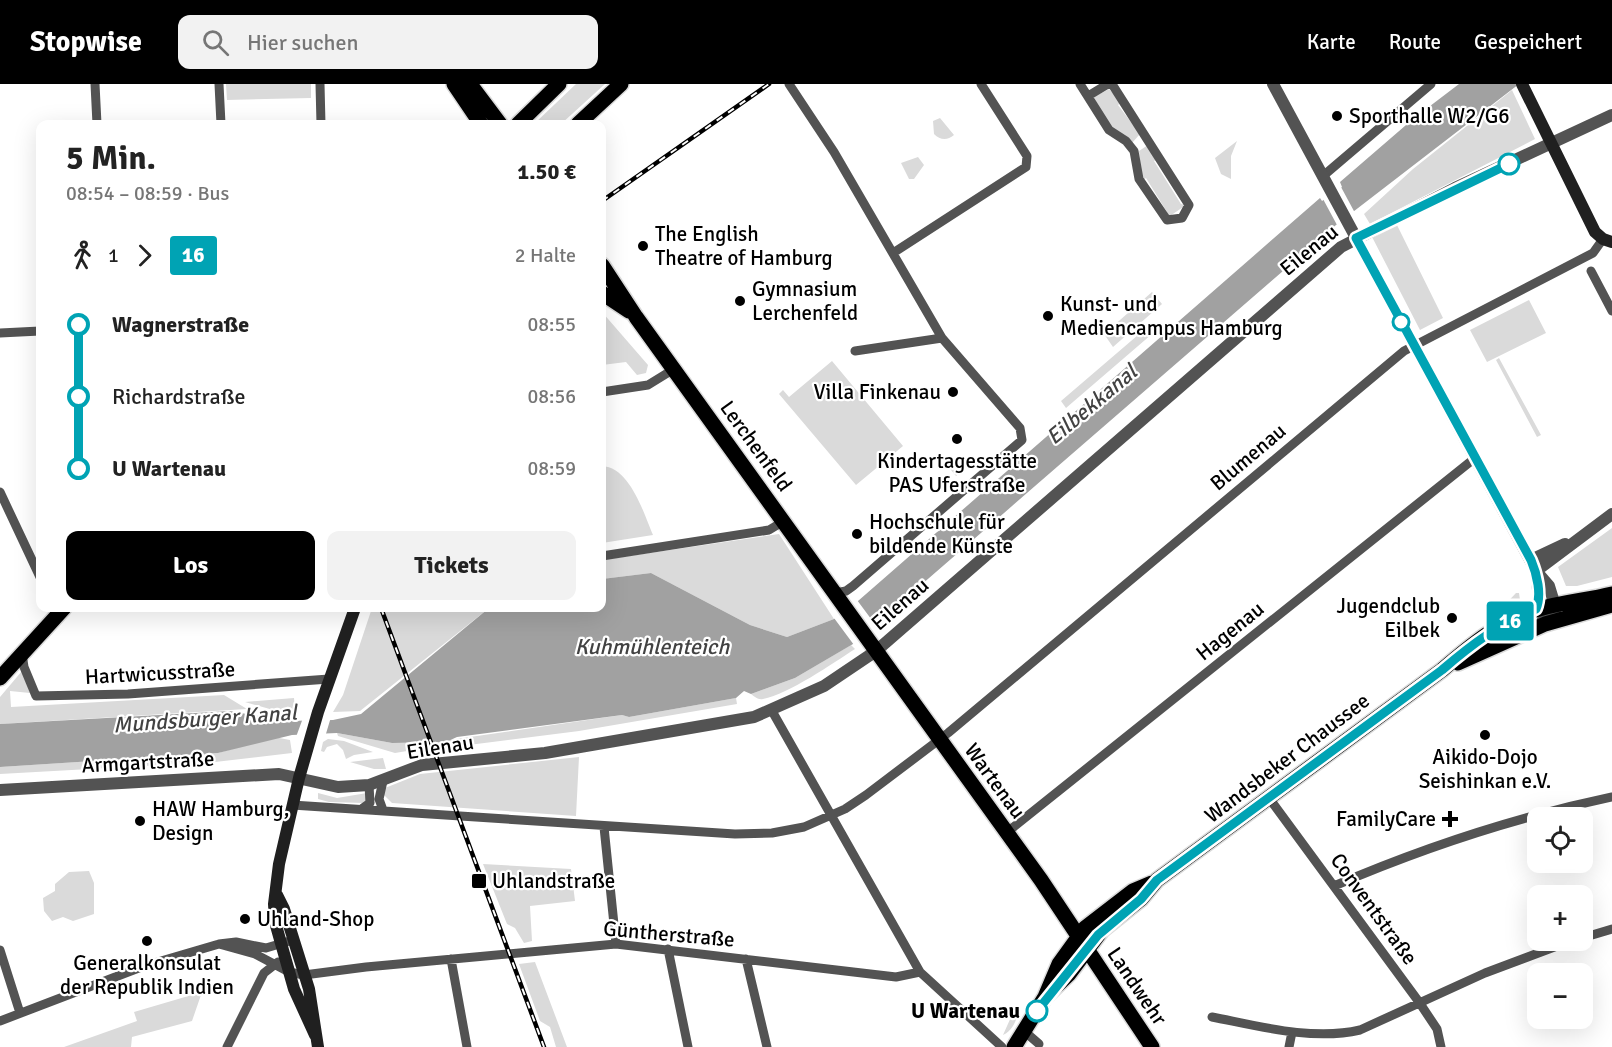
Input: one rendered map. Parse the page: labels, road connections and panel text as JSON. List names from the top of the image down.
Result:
{
  "streets": {
    "main road": [
      "Lerchenfeld",
      "Wandsbeker Chaussee",
      "Wartenau",
      "Landwehr"
    ],
    "street": [
      "Eilenau",
      "Blumenau",
      "Hagenau",
      "Hartwicusstraße",
      "Armgartstraße",
      "Conventstraße",
      "Güntherstraße"
    ]
  },
  "crossings": [
    ["Eilenau", "Lerchenfeld"],
    ["Eilenau", "Armgartstraße"],
    ["Eilenau", "Wartenau"],
    ["Lerchenfeld", "Wartenau"],
    ["Blumenau", "Wartenau"],
    ["Hagenau", "Wartenau"],
    ["Wandsbeker Chaussee", "Wartenau"],
    ["Wandsbeker Chaussee", "Conventstraße"],
    ["Wandsbeker Chaussee", "Landwehr"],
    ["Wartenau", "Landwehr"]
  ],
  "water": ["Eilbekkanal", "Kuhmühlenteich", "Mundsburger Kanal"],
  "places": {
    "other": [
      "Sporthalle W2/G6",
      "The English Theatre of Hamburg",
      "Gymnasium Lerchenfeld",
      "Kunst- und Mediencampus Hamburg",
      "Villa Finkenau",
      "Kindertagesstätte PAS Uferstraße",
      "Hochschule für bildende Künste",
      "Jugendclub Eilbek",
      "Aikido-Dojo Seishinkan e.V.",
      "HAW Hamburg, Design",
      "Uhland-Shop",
      "Generalkonsulat der Republik Indien",
      "U Wartenau"
    ],
    "health": ["FamilyCare"],
    "transit": ["Uhlandstraße"]
  },
  "lines": ["bus line 16"],
  "page": {
    "header": "Stopwise",
    "search": "Hier suchen",
    "nav": ["Karte", "Route", "Gespeichert"],
    "on_map": "16",
    "heading": ["5 Min.", "08:54 – 08:59 · Bus", "1.50 €"],
    "legs": ["1", "16", "2 Halte"],
    "list": [
      {
        "name": "Wagnerstraße",
        "value": "08:55"
      },
      {
        "name": "Richardstraße",
        "value": "08:56"
      },
      {
        "name": "U Wartenau",
        "value": "08:59"
      }
    ],
    "buttons": ["Los", "Tickets"],
    "map_buttons": ["+", "−"]
  }
}
